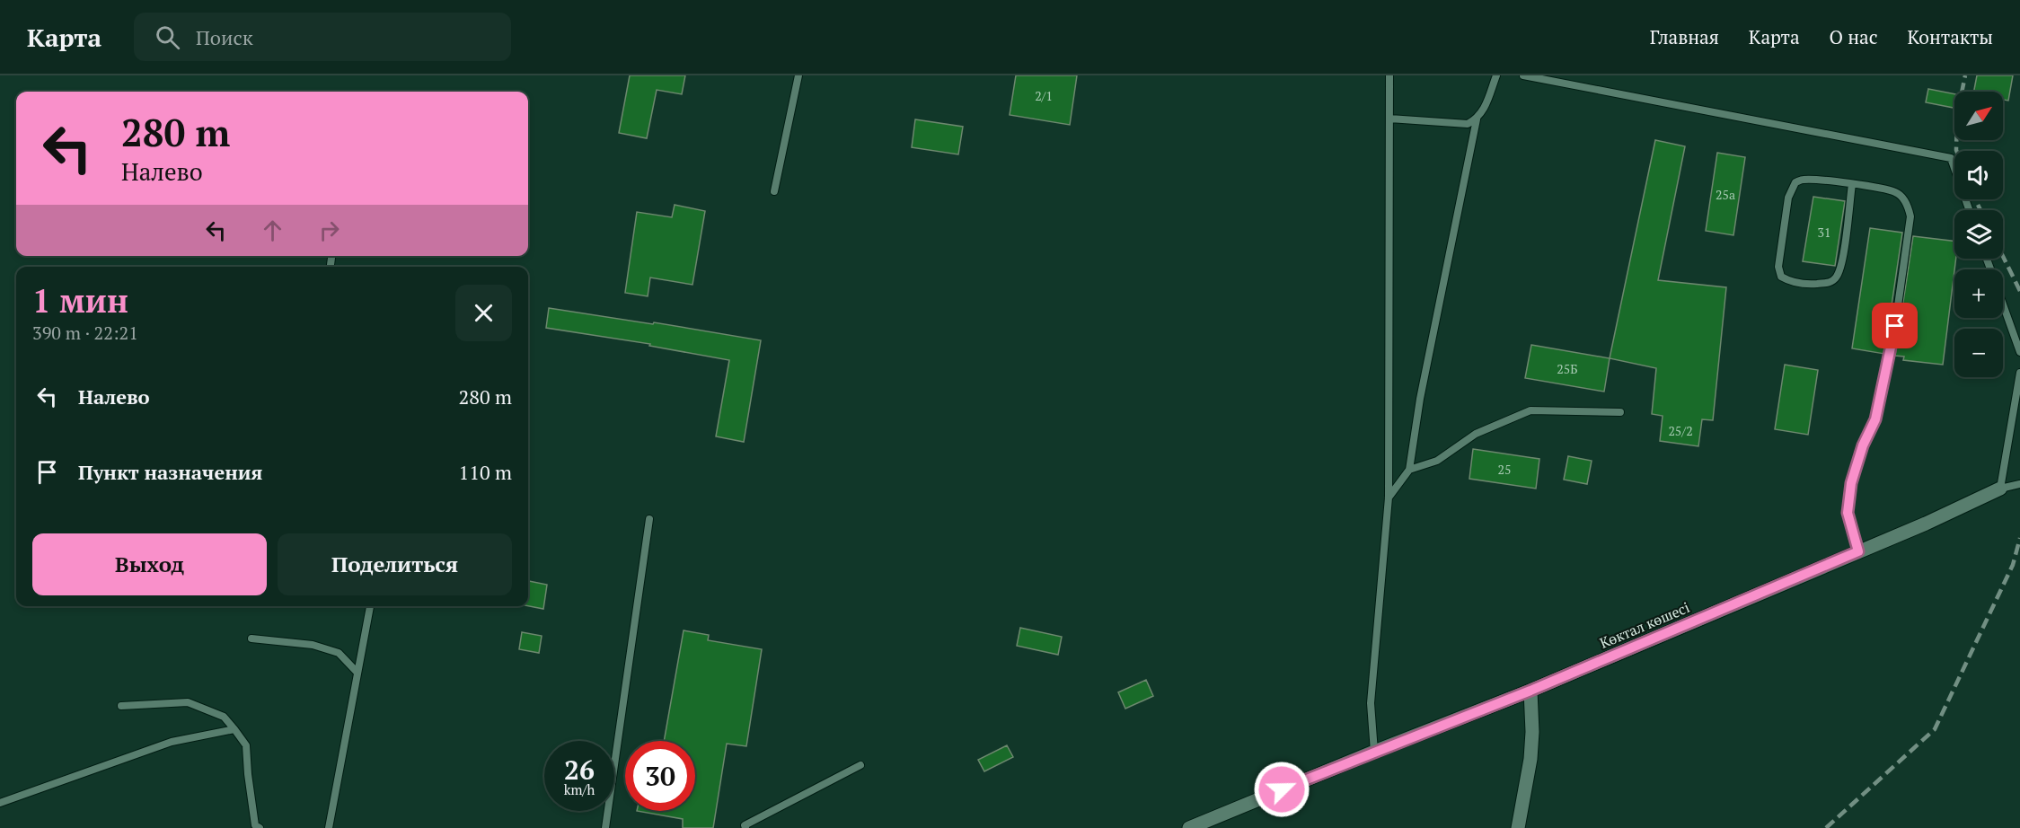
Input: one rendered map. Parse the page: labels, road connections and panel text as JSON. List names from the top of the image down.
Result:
{
  "streets": {
    "street": ["Көктал көшесі"]
  },
  "house_numbers": [
    "2/1",
    "25а",
    "31",
    "25Б",
    "25/2",
    "25"
  ],
  "north": "top right",
  "page": {
    "header": "Карта",
    "search": "Поиск",
    "nav": [
      "Главная",
      "Карта",
      "О нас",
      "Контакты"
    ],
    "map_buttons": ["+", "−"],
    "turn": ["280 m", "Налево"],
    "heading": ["1 мин", "390 m · 22:21"],
    "list": [
      {
        "name": "Налево",
        "value": "280 m"
      },
      {
        "name": "Пункт назначения",
        "value": "110 m"
      }
    ],
    "buttons": ["Выход", "Поделиться"],
    "speed": "26 km/h",
    "limit": "30"
  }
}
